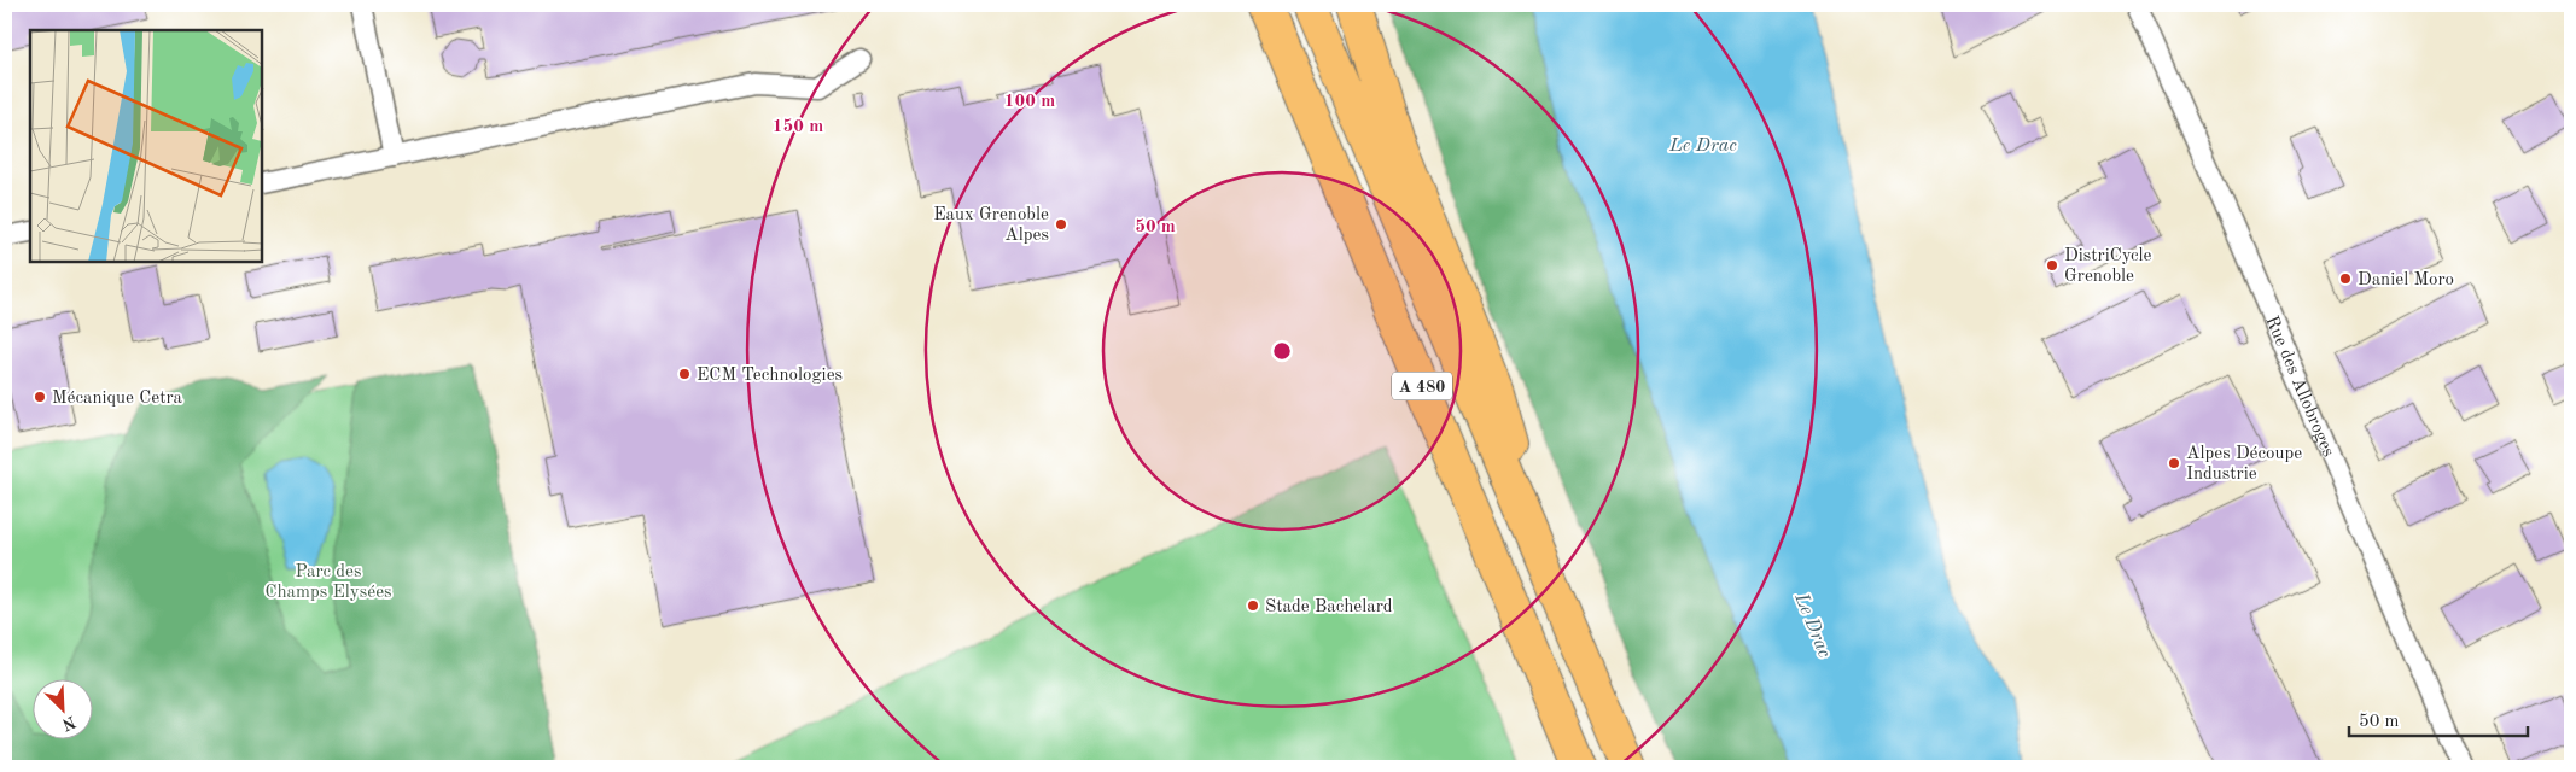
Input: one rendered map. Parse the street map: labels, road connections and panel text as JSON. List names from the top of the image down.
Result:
{
  "streets": {
    "highway": ["A 480"],
    "street": ["Rue des Allobroges"]
  },
  "water": ["Le Drac"],
  "parks": ["Parc des Champs Elysées"],
  "places": [
    "Eaux Grenoble Alpes",
    "DistriCycle Grenoble",
    "Daniel Moro",
    "ECM Technologies",
    "Mécanique Cetra",
    "Alpes Découpe Industrie",
    "Stade Bachelard"
  ],
  "scale_bar": "50 m",
  "north": "bottom right",
  "rings": ["100 m", "150 m", "50 m"]
}
